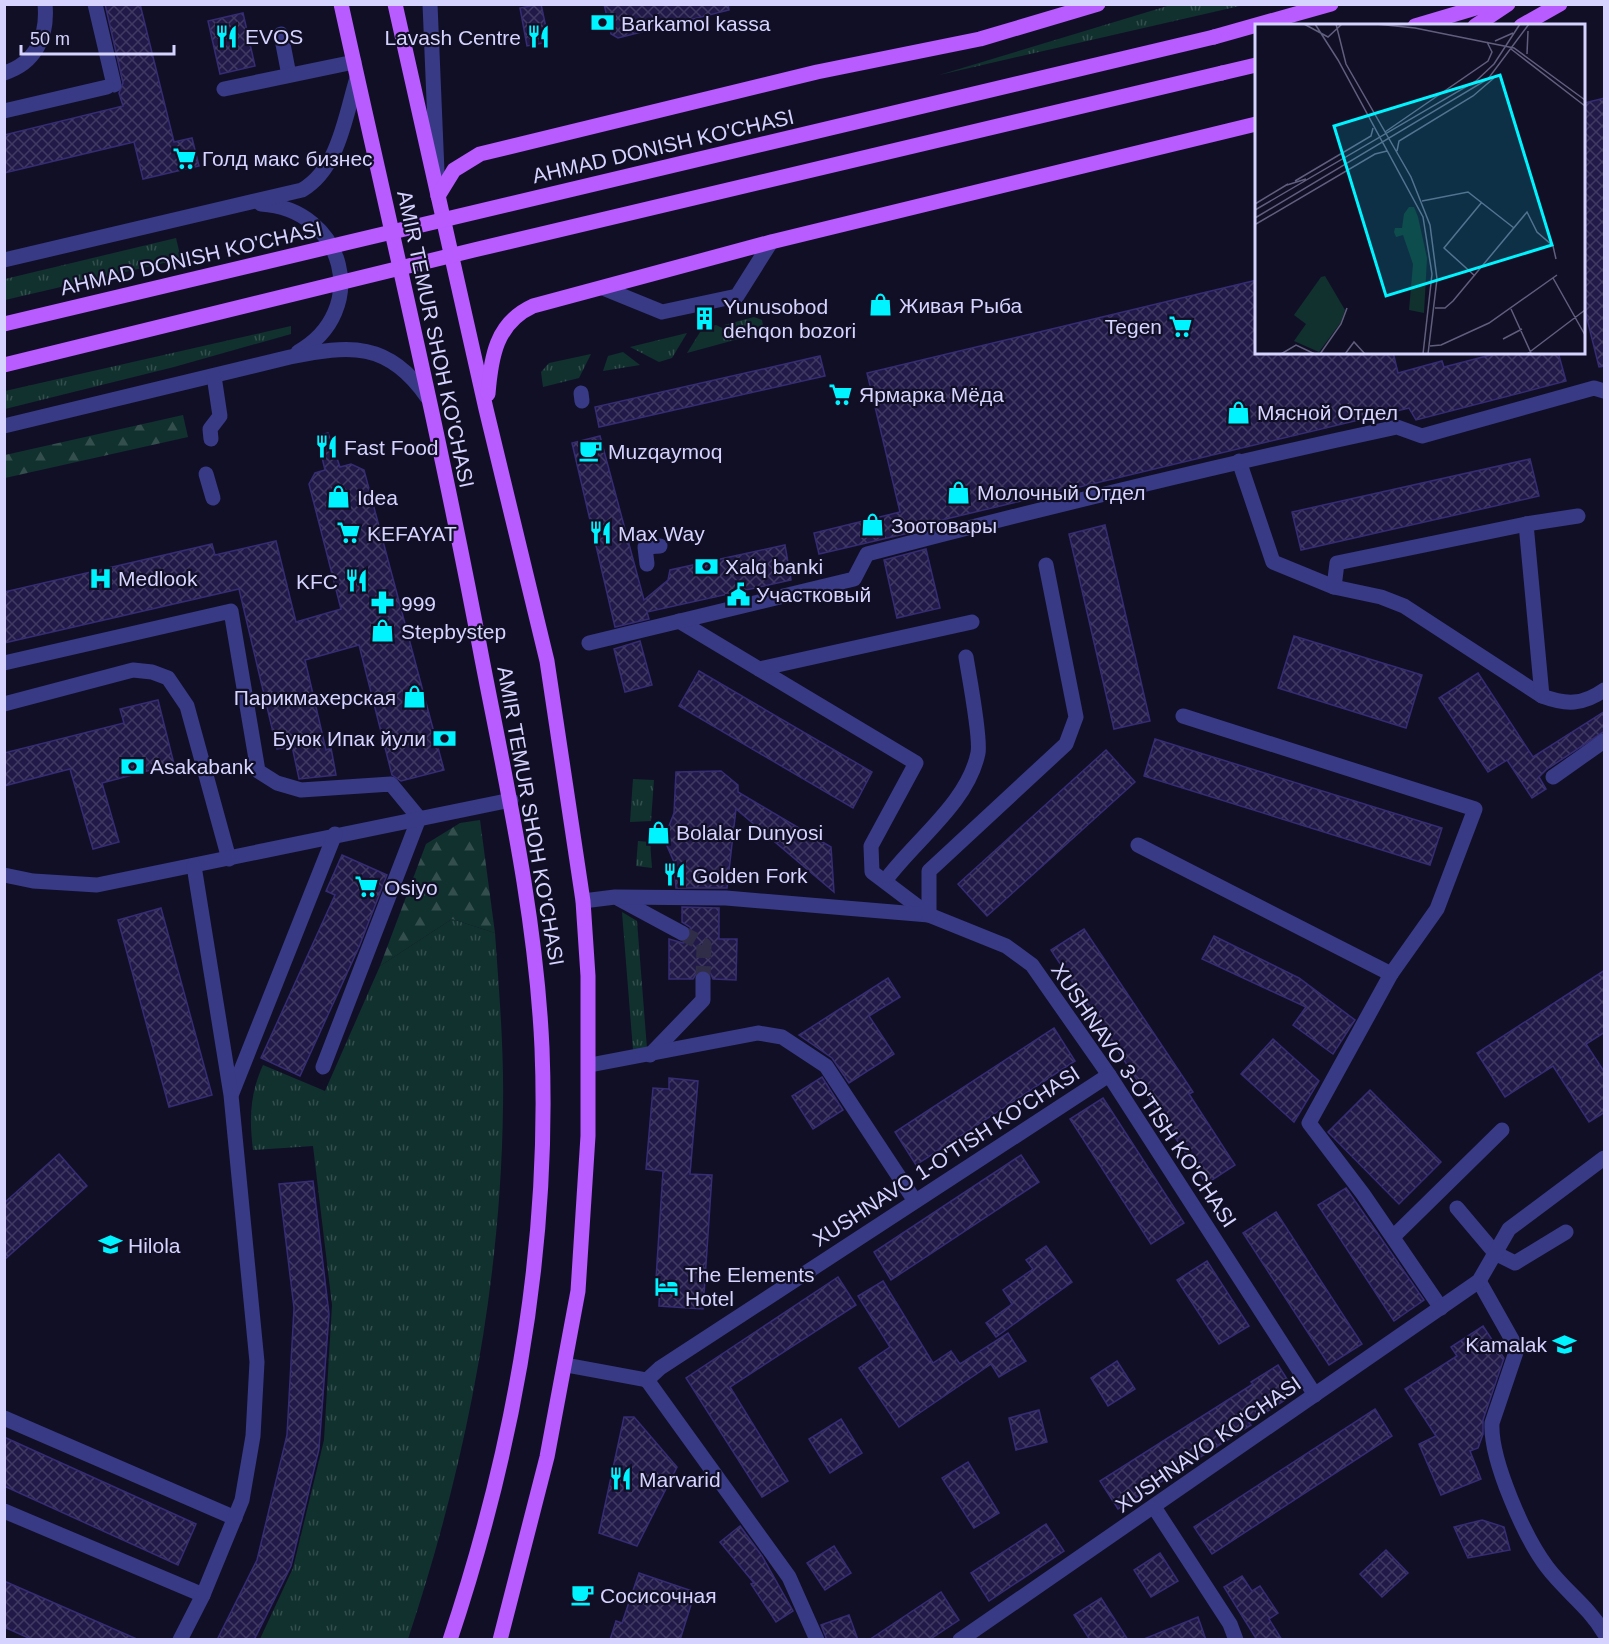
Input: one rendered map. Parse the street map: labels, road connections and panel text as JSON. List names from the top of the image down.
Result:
{
  "streets": {
    "main road": ["AHMAD DONISH KO'CHASI", "AMIR TEMUR SHOH KO'CHASI"],
    "street": ["XUSHNAVO 3-O'TISH KO'CHASI", "XUSHNAVO 1-O'TISH KO'CHASI", "XUSHNAVO KO'CHASI"]
  },
  "crossings": [
    ["AHMAD DONISH KO'CHASI", "AMIR TEMUR SHOH KO'CHASI"],
    ["AMIR TEMUR SHOH KO'CHASI", "XUSHNAVO 3-O'TISH KO'CHASI"],
    ["XUSHNAVO 3-O'TISH KO'CHASI", "XUSHNAVO 1-O'TISH KO'CHASI"],
    ["XUSHNAVO 3-O'TISH KO'CHASI", "XUSHNAVO KO'CHASI"]
  ],
  "places": {
    "bank": [
      "Barkamol kassa",
      "Xalq banki",
      "Буюк Ипак йули",
      "Asakabank"
    ],
    "restaurant": [
      "EVOS",
      "Lavash Centre",
      "Fast Food",
      "Max Way",
      "KFC",
      "Golden Fork",
      "Marvarid"
    ],
    "supermarket": [
      "Голд макс бизнес",
      "Tegen",
      "Ярмарка Мёда",
      "KEFAYAT",
      "Osiyo"
    ],
    "shop": [
      "Живая Рыба",
      "Мясной Отдел",
      "Молочный Отдел",
      "Idea",
      "Зоотовары",
      "Stepbystep",
      "Парикмахерская",
      "Bolalar Dunyosi"
    ],
    "building": ["Yunusobod dehqon bozori"],
    "cafe": ["Muzqaymoq", "Сосисочная"],
    "hospital": ["Medlook"],
    "public building": ["Участковый"],
    "pharmacy": ["999"],
    "school or university": ["Hilola", "Kamalak"],
    "hotel": ["The Elements Hotel"]
  },
  "scale_bar": "50 m"
}
